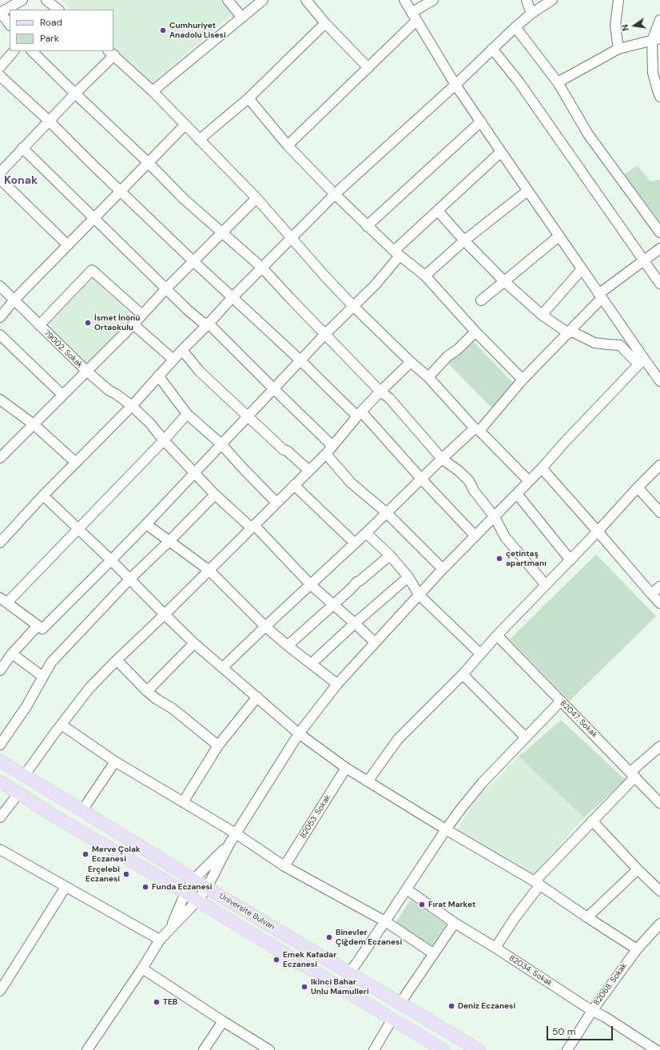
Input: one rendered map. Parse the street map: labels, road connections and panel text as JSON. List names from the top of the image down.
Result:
{
  "streets": {
    "main road": ["Üniversite Bulvarı"],
    "street": [
      "79002. Sokak",
      "82047. Sokak",
      "82053. Sokak",
      "82034. Sokak",
      "82068. Sokak"
    ]
  },
  "crossings": [
    ["82034. Sokak", "82068. Sokak"]
  ],
  "districts": ["Konak"],
  "places": [
    "Cumhuriyet Anadolu Lisesi",
    "İsmet İnönü Ortaokulu",
    "çetintaş apartmanı",
    "Merve Çolak Eczanesi",
    "Erçelebi Eczanesi",
    "Funda Eczanesi",
    "Fırat Market",
    "Binevler Çiğdem Eczanesi",
    "Emek Kafadar Eczanesi",
    "Ikinci Bahar Unlu Mamulleri",
    "TEB",
    "Deniz Eczanesi"
  ],
  "legend": ["Road", "Park"],
  "scale_bar": "50 m",
  "north": "left"
}
